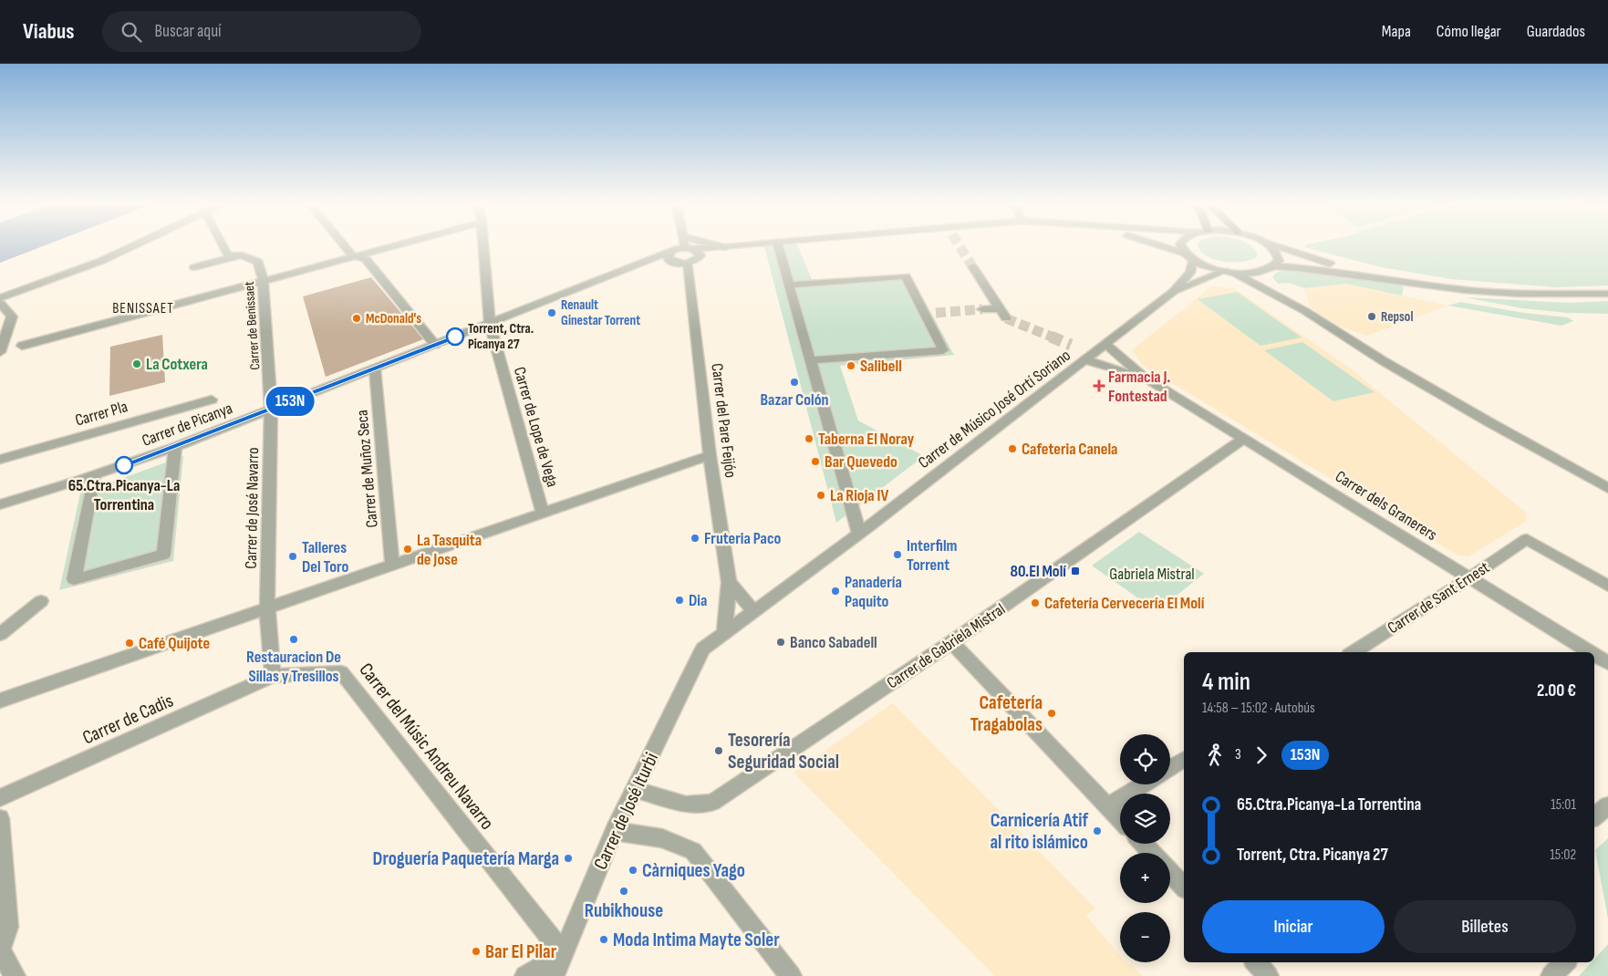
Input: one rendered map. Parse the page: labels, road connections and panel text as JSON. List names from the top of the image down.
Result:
{
  "streets": {
    "street": [
      "Carrer de Benissaet",
      "Carrer de Músico José Ortí Soriano",
      "Carrer Pla",
      "Carrer del Pare Feijóo",
      "Carrer de Picanya",
      "Carrer de Lope de Vega",
      "Carrer de Muñoz Seca",
      "Carrer dels Granerers",
      "Carrer de José Navarro",
      "Carrer de Sant Ernest",
      "Carrer de Gabriela Mistral",
      "Carrer de Cadis",
      "Carrer del Músic Andreu Navarro",
      "Carrer de José Iturbi"
    ]
  },
  "crossings": [
    ["Carrer de Benissaet", "Carrer de Picanya"],
    ["Carrer de Benissaet", "Carrer de José Navarro"],
    ["Carrer de Músico José Ortí Soriano", "Carrer del Pare Feijóo"],
    ["Carrer de Músico José Ortí Soriano", "Carrer dels Granerers"],
    ["Carrer de Músico José Ortí Soriano", "Carrer de José Iturbi"],
    ["Carrer del Pare Feijóo", "Carrer de Picanya"],
    ["Carrer de Picanya", "Carrer de Lope de Vega"],
    ["Carrer de Picanya", "Carrer de Muñoz Seca"],
    ["Carrer de Picanya", "Carrer de José Navarro"],
    ["Carrer dels Granerers", "Carrer de Sant Ernest"],
    ["Carrer dels Granerers", "Carrer de Gabriela Mistral"],
    ["Carrer de Gabriela Mistral", "Carrer de José Iturbi"],
    ["Carrer de Cadis", "Carrer del Músic Andreu Navarro"],
    ["Carrer del Músic Andreu Navarro", "Carrer de José Iturbi"]
  ],
  "districts": ["BENISSAET"],
  "parks": ["Gabriela Mistral"],
  "places": {
    "other": [
      "Renault Ginestar Torrent",
      "Repsol",
      "McDonald's",
      "Torrent, Ctra. Picanya 27",
      "La Cotxera",
      "Salibell",
      "Bazar Colón",
      "Taberna El Noray",
      "Cafeteria Canela",
      "Bar Quevedo",
      "65.Ctra.Picanya-La Torrentina",
      "La Rioja IV",
      "Fruteria Paco",
      "La Tasquita de Jose",
      "Interfilm Torrent",
      "Talleres Del Toro",
      "Panadería Paquito",
      "Dia",
      "Cafetería Cervecería El Molí",
      "Restauracion De Sillas y Tresillos",
      "Banco Sabadell",
      "Café Quijote",
      "Cafetería Tragabolas",
      "Tesorería Seguridad Social",
      "Carnicería Atif al rito islámico",
      "Droguería Paquetería Marga",
      "Càrniques Yago",
      "Rubikhouse",
      "Moda Intima Mayte Soler",
      "Bar El Pilar"
    ],
    "health": ["Farmacia J. Fontestad"],
    "transit": ["80.El Molí"]
  },
  "lines": ["bus line 153N"],
  "page": {
    "header": "Viabus",
    "search": "Buscar aquí",
    "nav": ["Mapa", "Cómo llegar", "Guardados"],
    "on_map": "153N",
    "heading": ["4 min", "14:58 – 15:02 · Autobús", "2.00 €"],
    "legs": ["3", "153N"],
    "map_buttons": ["+", "−"],
    "list": [
      {
        "name": "65.Ctra.Picanya-La Torrentina",
        "value": "15:01"
      },
      {
        "name": "Torrent, Ctra. Picanya 27",
        "value": "15:02"
      }
    ],
    "buttons": ["Iniciar", "Billetes"]
  }
}
